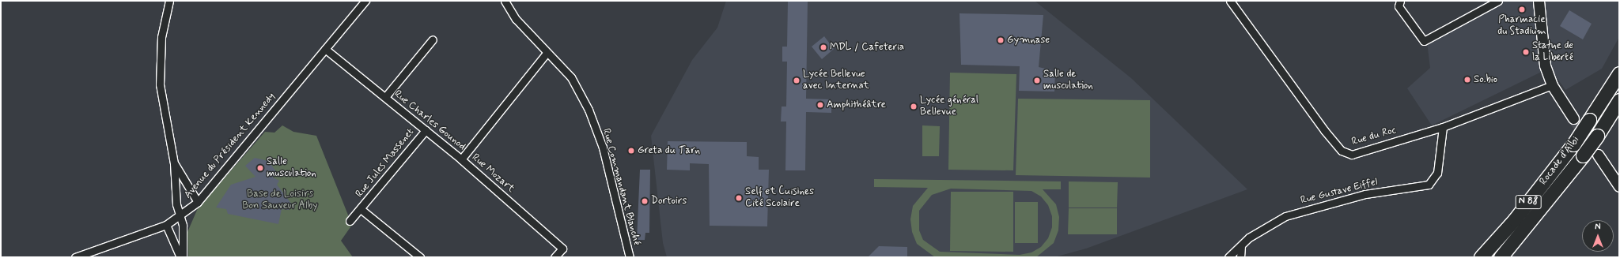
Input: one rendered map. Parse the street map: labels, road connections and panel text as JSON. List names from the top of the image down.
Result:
{
  "streets": {
    "highway": ["Rocade d'Albi", "N 88"],
    "street": [
      "Rue Charles Gounod",
      "Rue du Roc",
      "Avenue du Président Kennedy",
      "Rue Jules Massenet",
      "Rue Mozart",
      "Rue Commandant Blanché",
      "Rue Gustave Eiffel"
    ]
  },
  "crossings": [
    ["Rue Charles Gounod", "Avenue du Président Kennedy"],
    ["Rue Charles Gounod", "Rue Jules Massenet"],
    ["Rue Charles Gounod", "Rue Mozart"],
    ["Rue du Roc", "Rue Gustave Eiffel"],
    ["Rue Mozart", "Rue Commandant Blanché"]
  ],
  "parks": ["Base de Loisirs Bon Sauveur Alby"],
  "places": [
    "Pharmacie du Stadium",
    "Gymnase",
    "MDL / Cafeteria",
    "Statue de la Liberté",
    "So.bio",
    "Lycée Bellevue avec Internat",
    "Salle de musculation",
    "Amphithéâtre",
    "Lycée général Bellevue",
    "Greta du Tarn",
    "Salle musculation",
    "Self et Cuisines Cité Scolaire",
    "Dortoirs"
  ],
  "north": "top"
}
